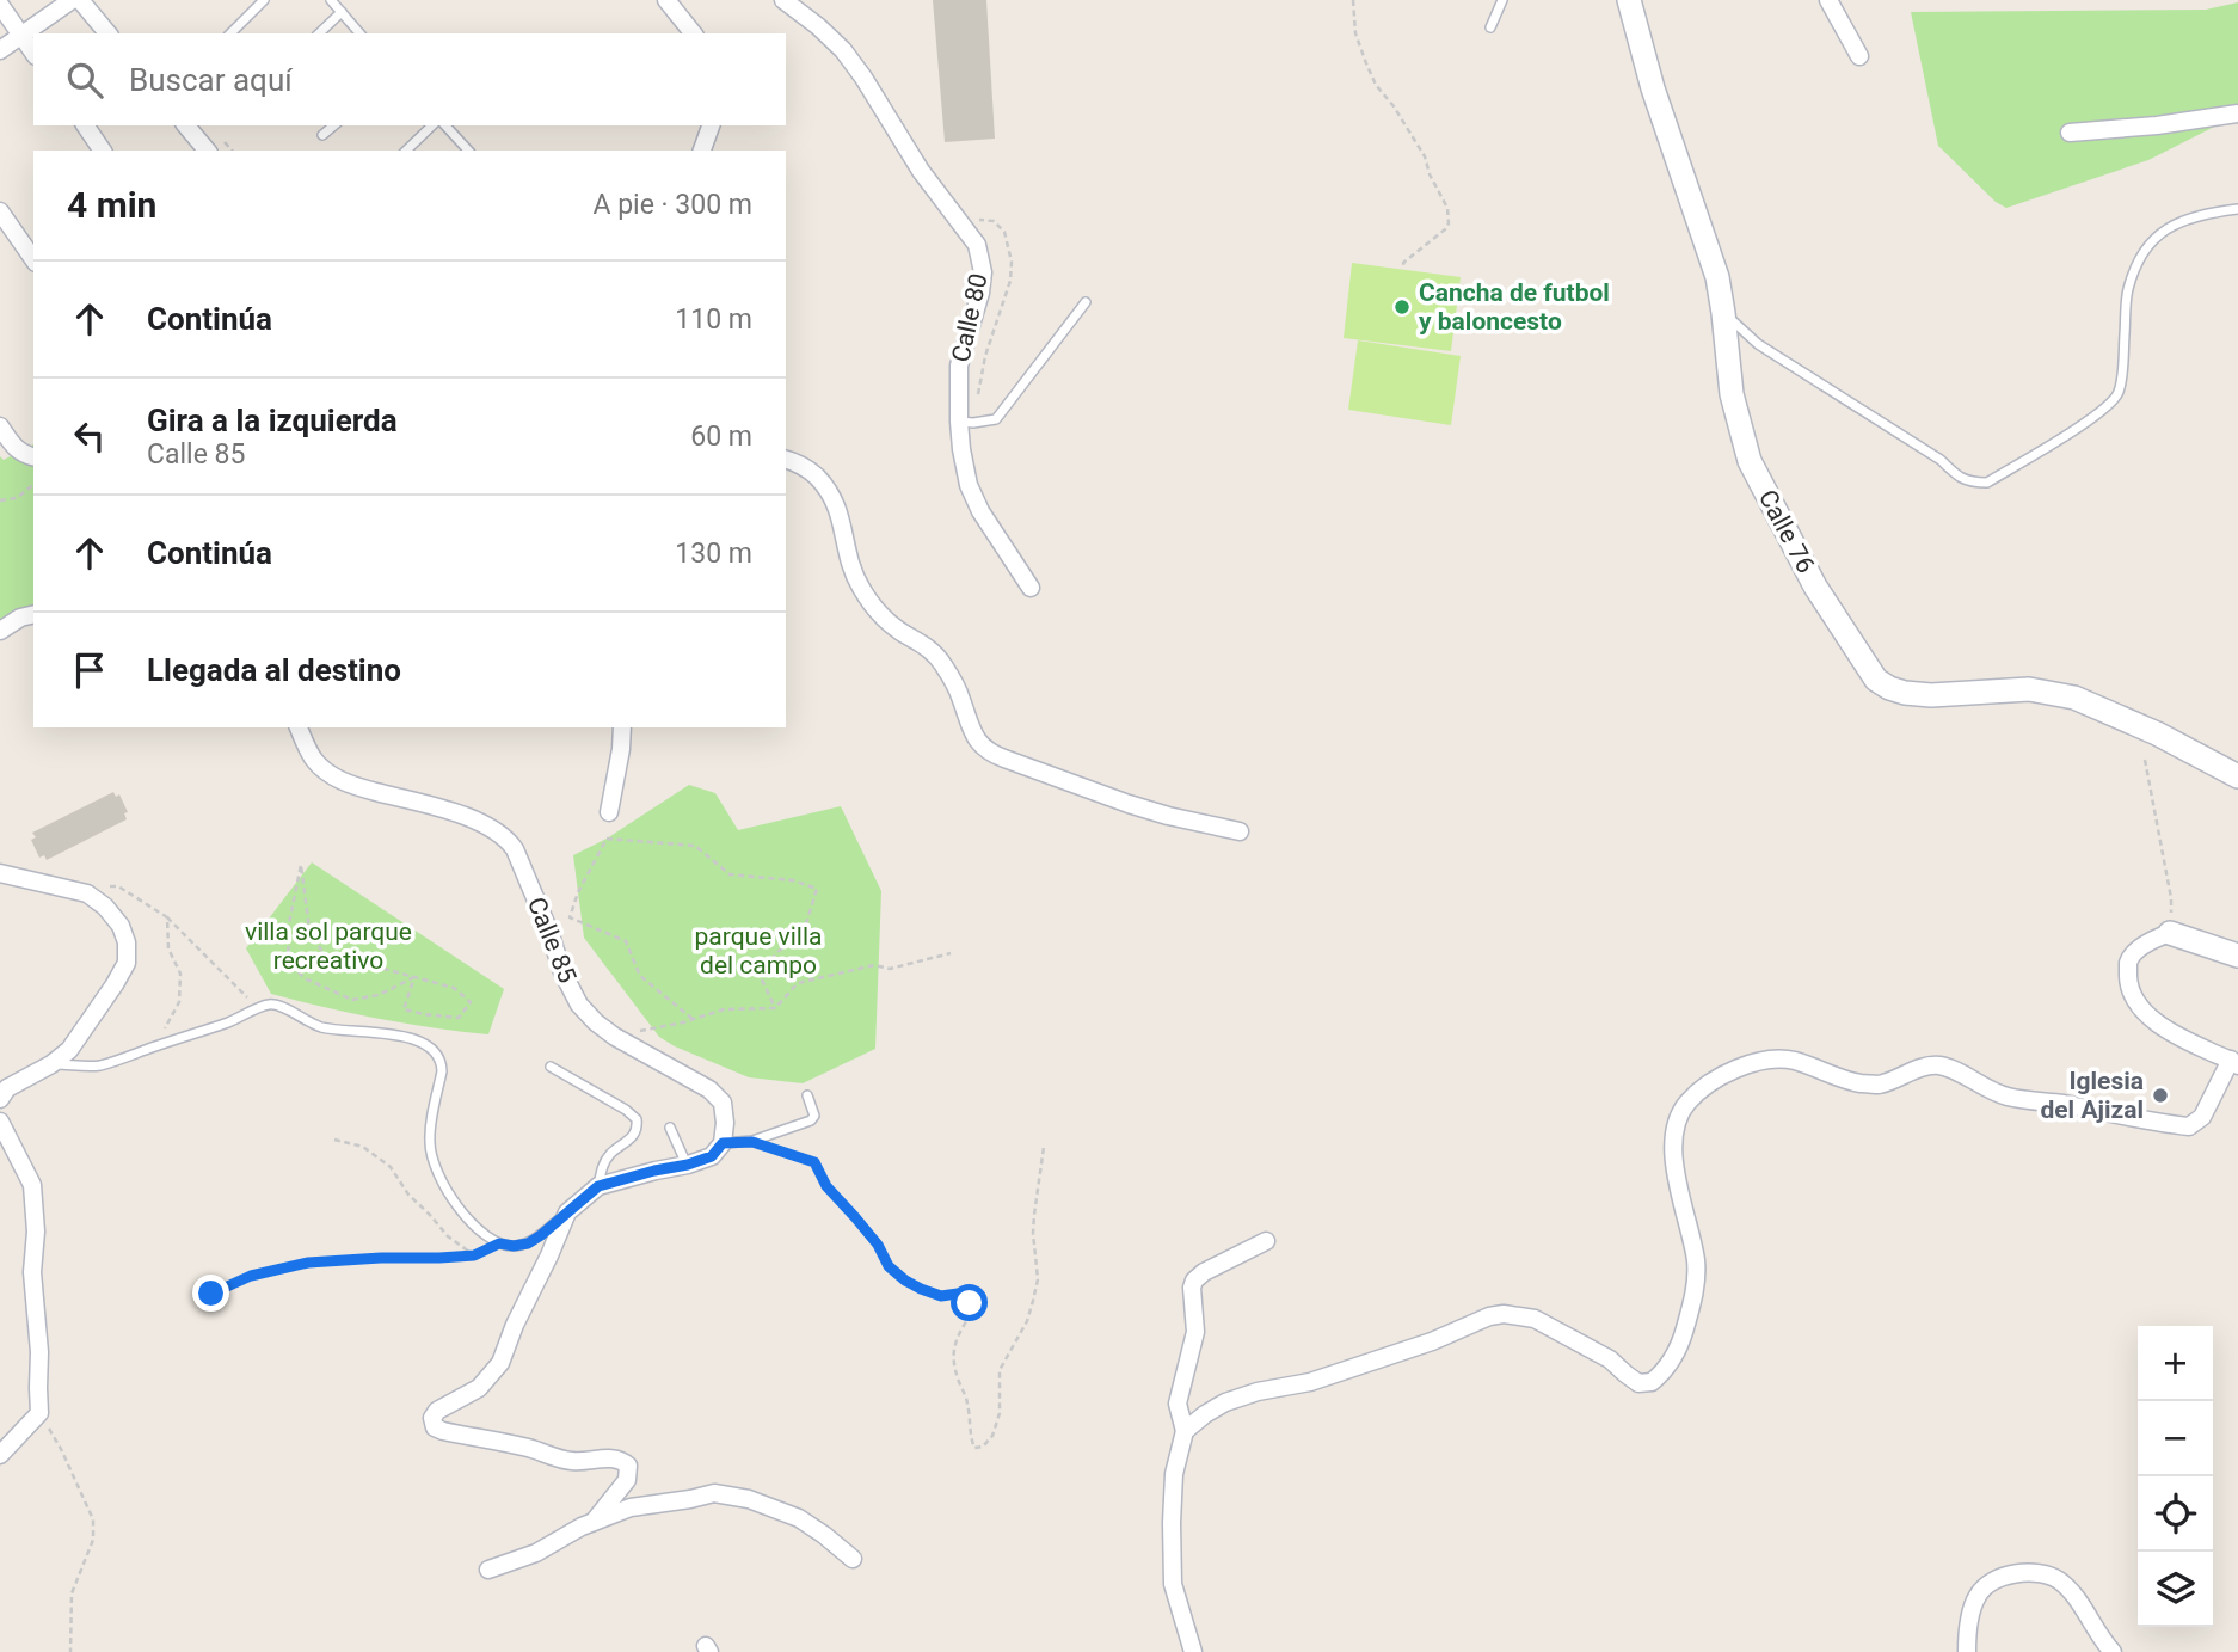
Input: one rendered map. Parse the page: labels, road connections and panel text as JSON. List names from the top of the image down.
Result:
{
  "streets": {
    "street": ["Calle 80", "Calle 76", "Calle 85"]
  },
  "parks": ["villa sol parque recreativo", "parque villa del campo"],
  "places": ["Cancha de futbol y baloncesto", "Iglesia del Ajizal"],
  "page": {
    "search": "Buscar aquí",
    "heading": ["4 min", "A pie · 300 m"],
    "list": [
      ["Continúa", "110 m"],
      ["Gira a la izquierda", "Calle 85", "60 m"],
      ["Continúa", "130 m"],
      "Llegada al destino"
    ],
    "map_buttons": ["+", "−"]
  }
}
